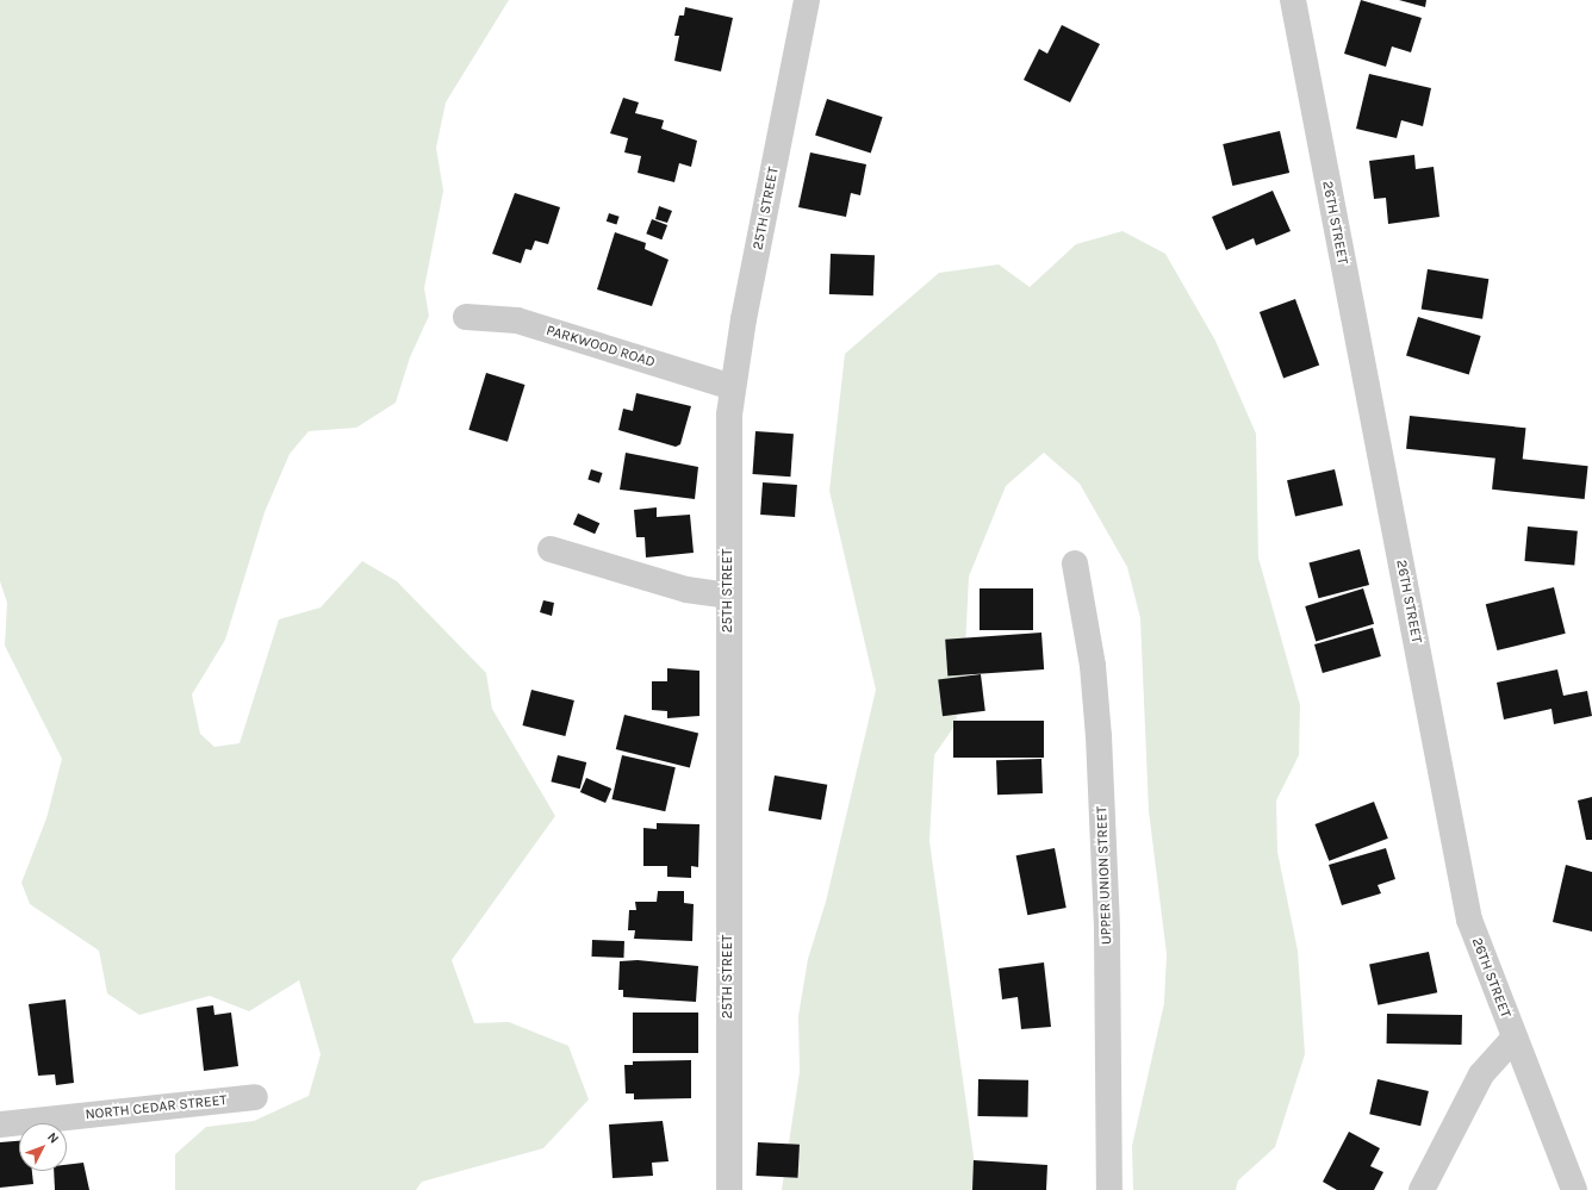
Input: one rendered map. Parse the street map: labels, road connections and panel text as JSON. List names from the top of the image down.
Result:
{
  "streets": {
    "street": [
      "25TH STREET",
      "26TH STREET",
      "PARKWOOD ROAD",
      "UPPER UNION STREET",
      "NORTH CEDAR STREET"
    ]
  },
  "crossings": [
    ["25TH STREET", "PARKWOOD ROAD"]
  ],
  "north": "top right"
}
